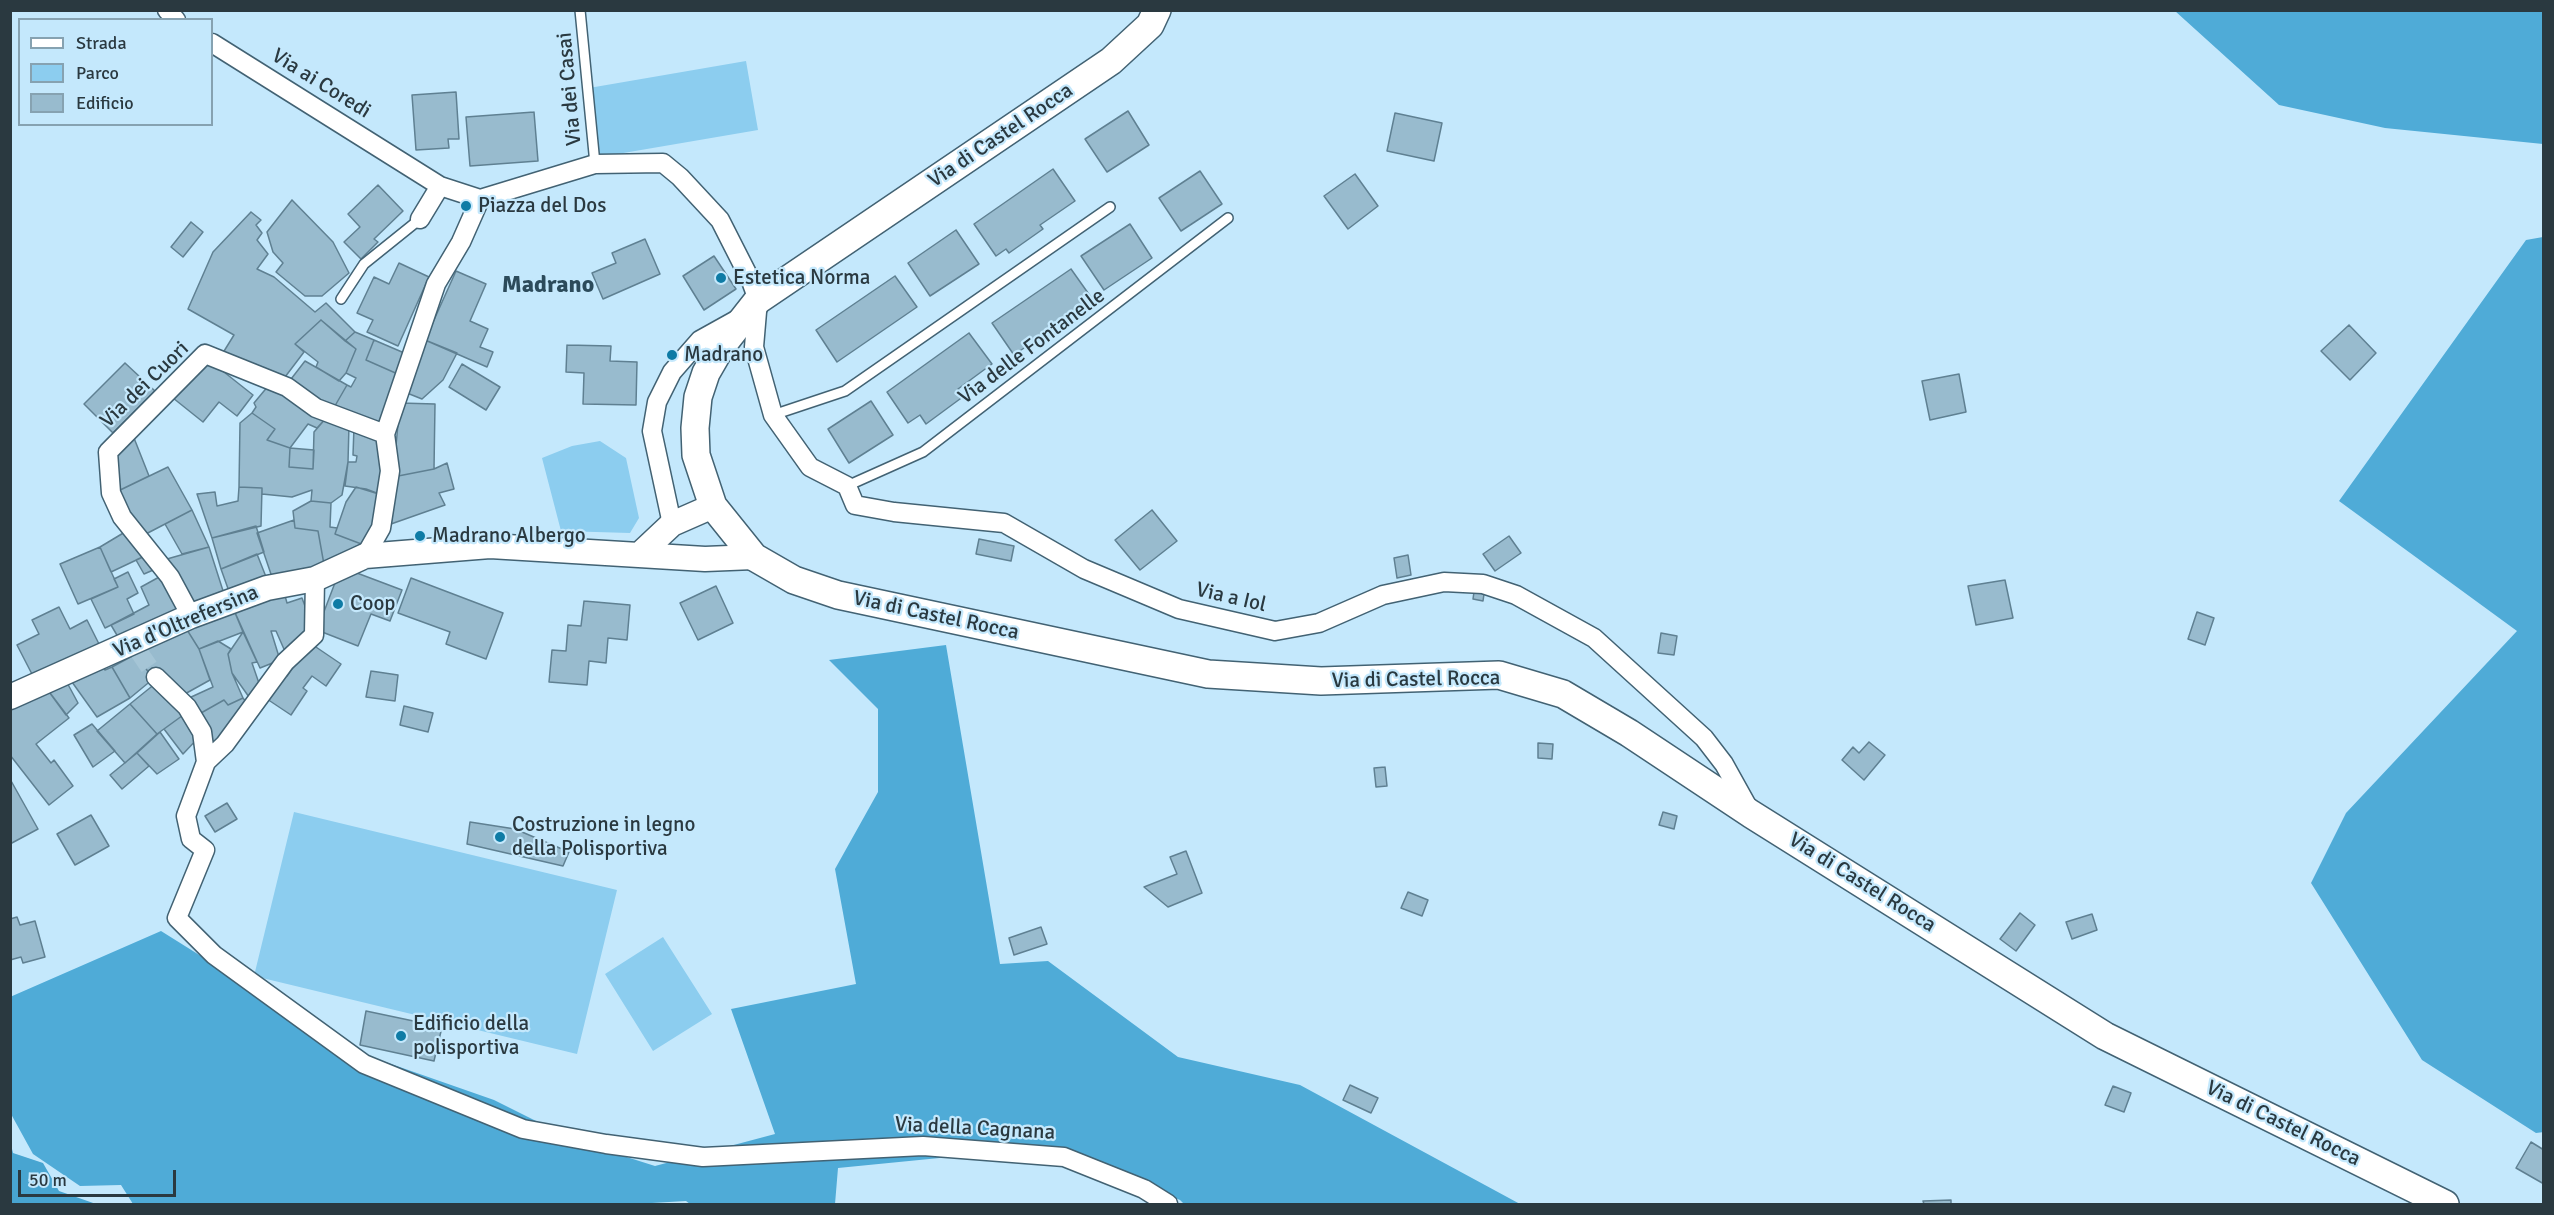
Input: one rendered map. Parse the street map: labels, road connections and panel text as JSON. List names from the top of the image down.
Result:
{
  "streets": {
    "main road": ["Via di Castel Rocca"],
    "street": [
      "Via ai Coredi",
      "Via dei Cuori",
      "Via a Iol",
      "Via d'Oltrefersina",
      "Via della Cagnana"
    ],
    "lane": ["Via dei Casai", "Via delle Fontanelle"]
  },
  "crossings": [
    ["Via di Castel Rocca", "Via a Iol"],
    ["Via delle Fontanelle", "Via a Iol"],
    ["Via dei Cuori", "Via d'Oltrefersina"]
  ],
  "districts": ["Madrano"],
  "places": [
    "Piazza del Dos",
    "Estetica Norma",
    "Madrano",
    "Madrano Albergo",
    "Coop",
    "Costruzione in legno della Polisportiva",
    "Edificio della polisportiva"
  ],
  "legend": ["Strada", "Parco", "Edificio"],
  "scale_bar": "50 m"
}
